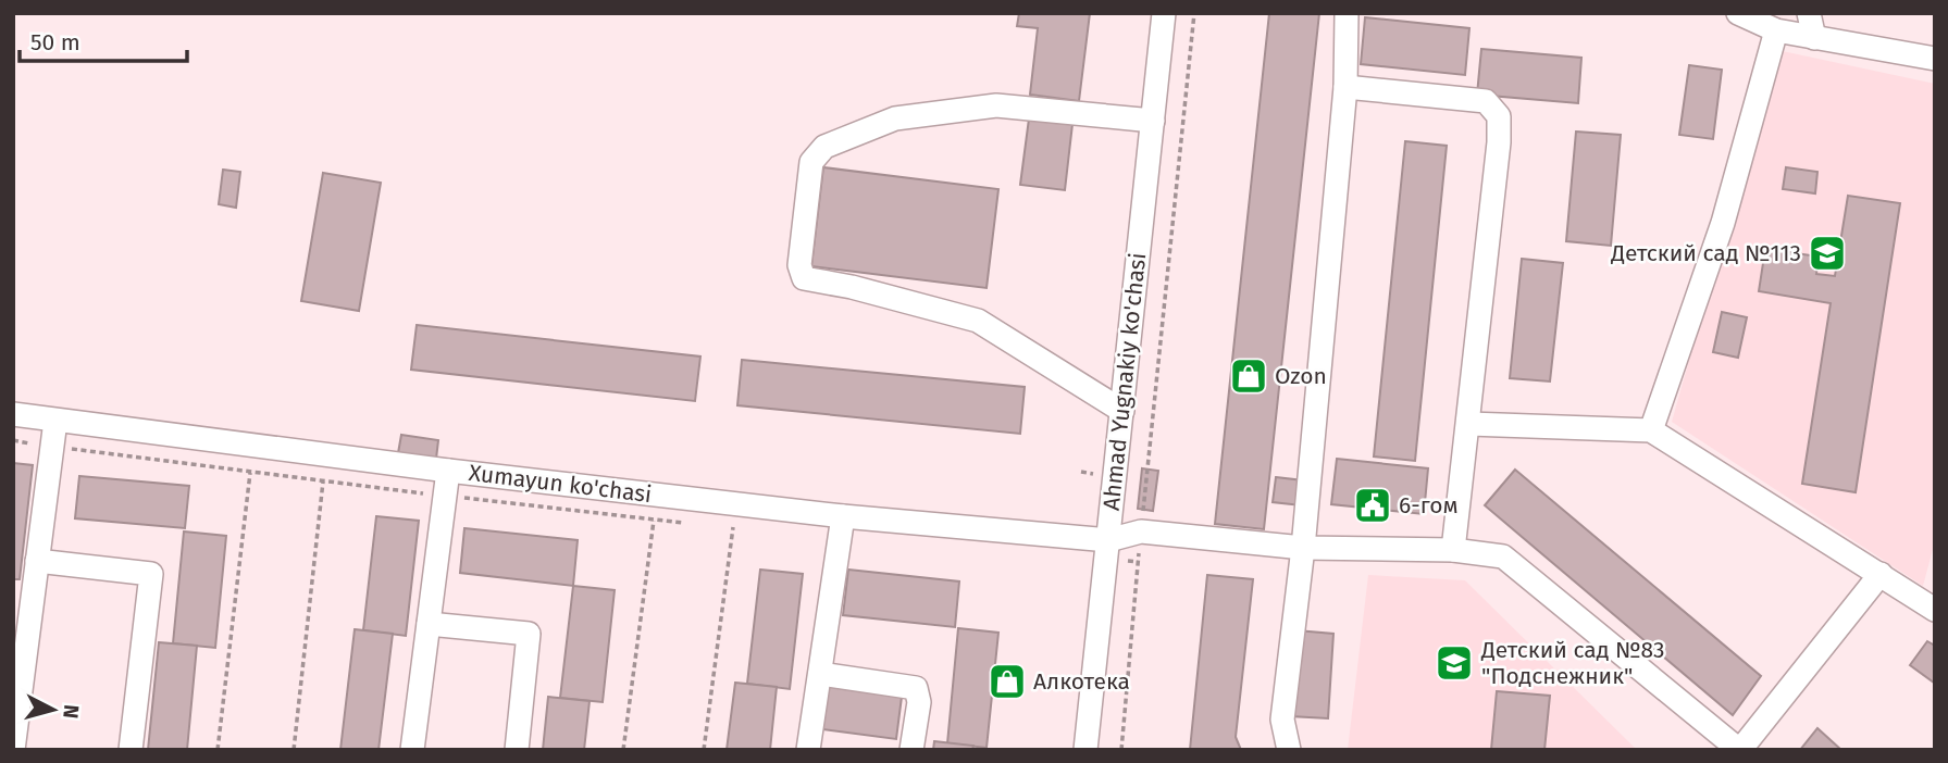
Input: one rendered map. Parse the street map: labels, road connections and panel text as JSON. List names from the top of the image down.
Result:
{
  "streets": {
    "street": ["Ahmad Yugnakiy ko'chasi", "Xumayun ko'chasi"]
  },
  "crossings": [
    ["Ahmad Yugnakiy ko'chasi", "Xumayun ko'chasi"]
  ],
  "places": {
    "school or university": ["Детский сад №113", "Детский сад №83 \"Подснежник\""],
    "shop": ["Ozon", "Алкотека"],
    "public building": ["6-гом"]
  },
  "scale_bar": "50 m",
  "north": "right"
}
